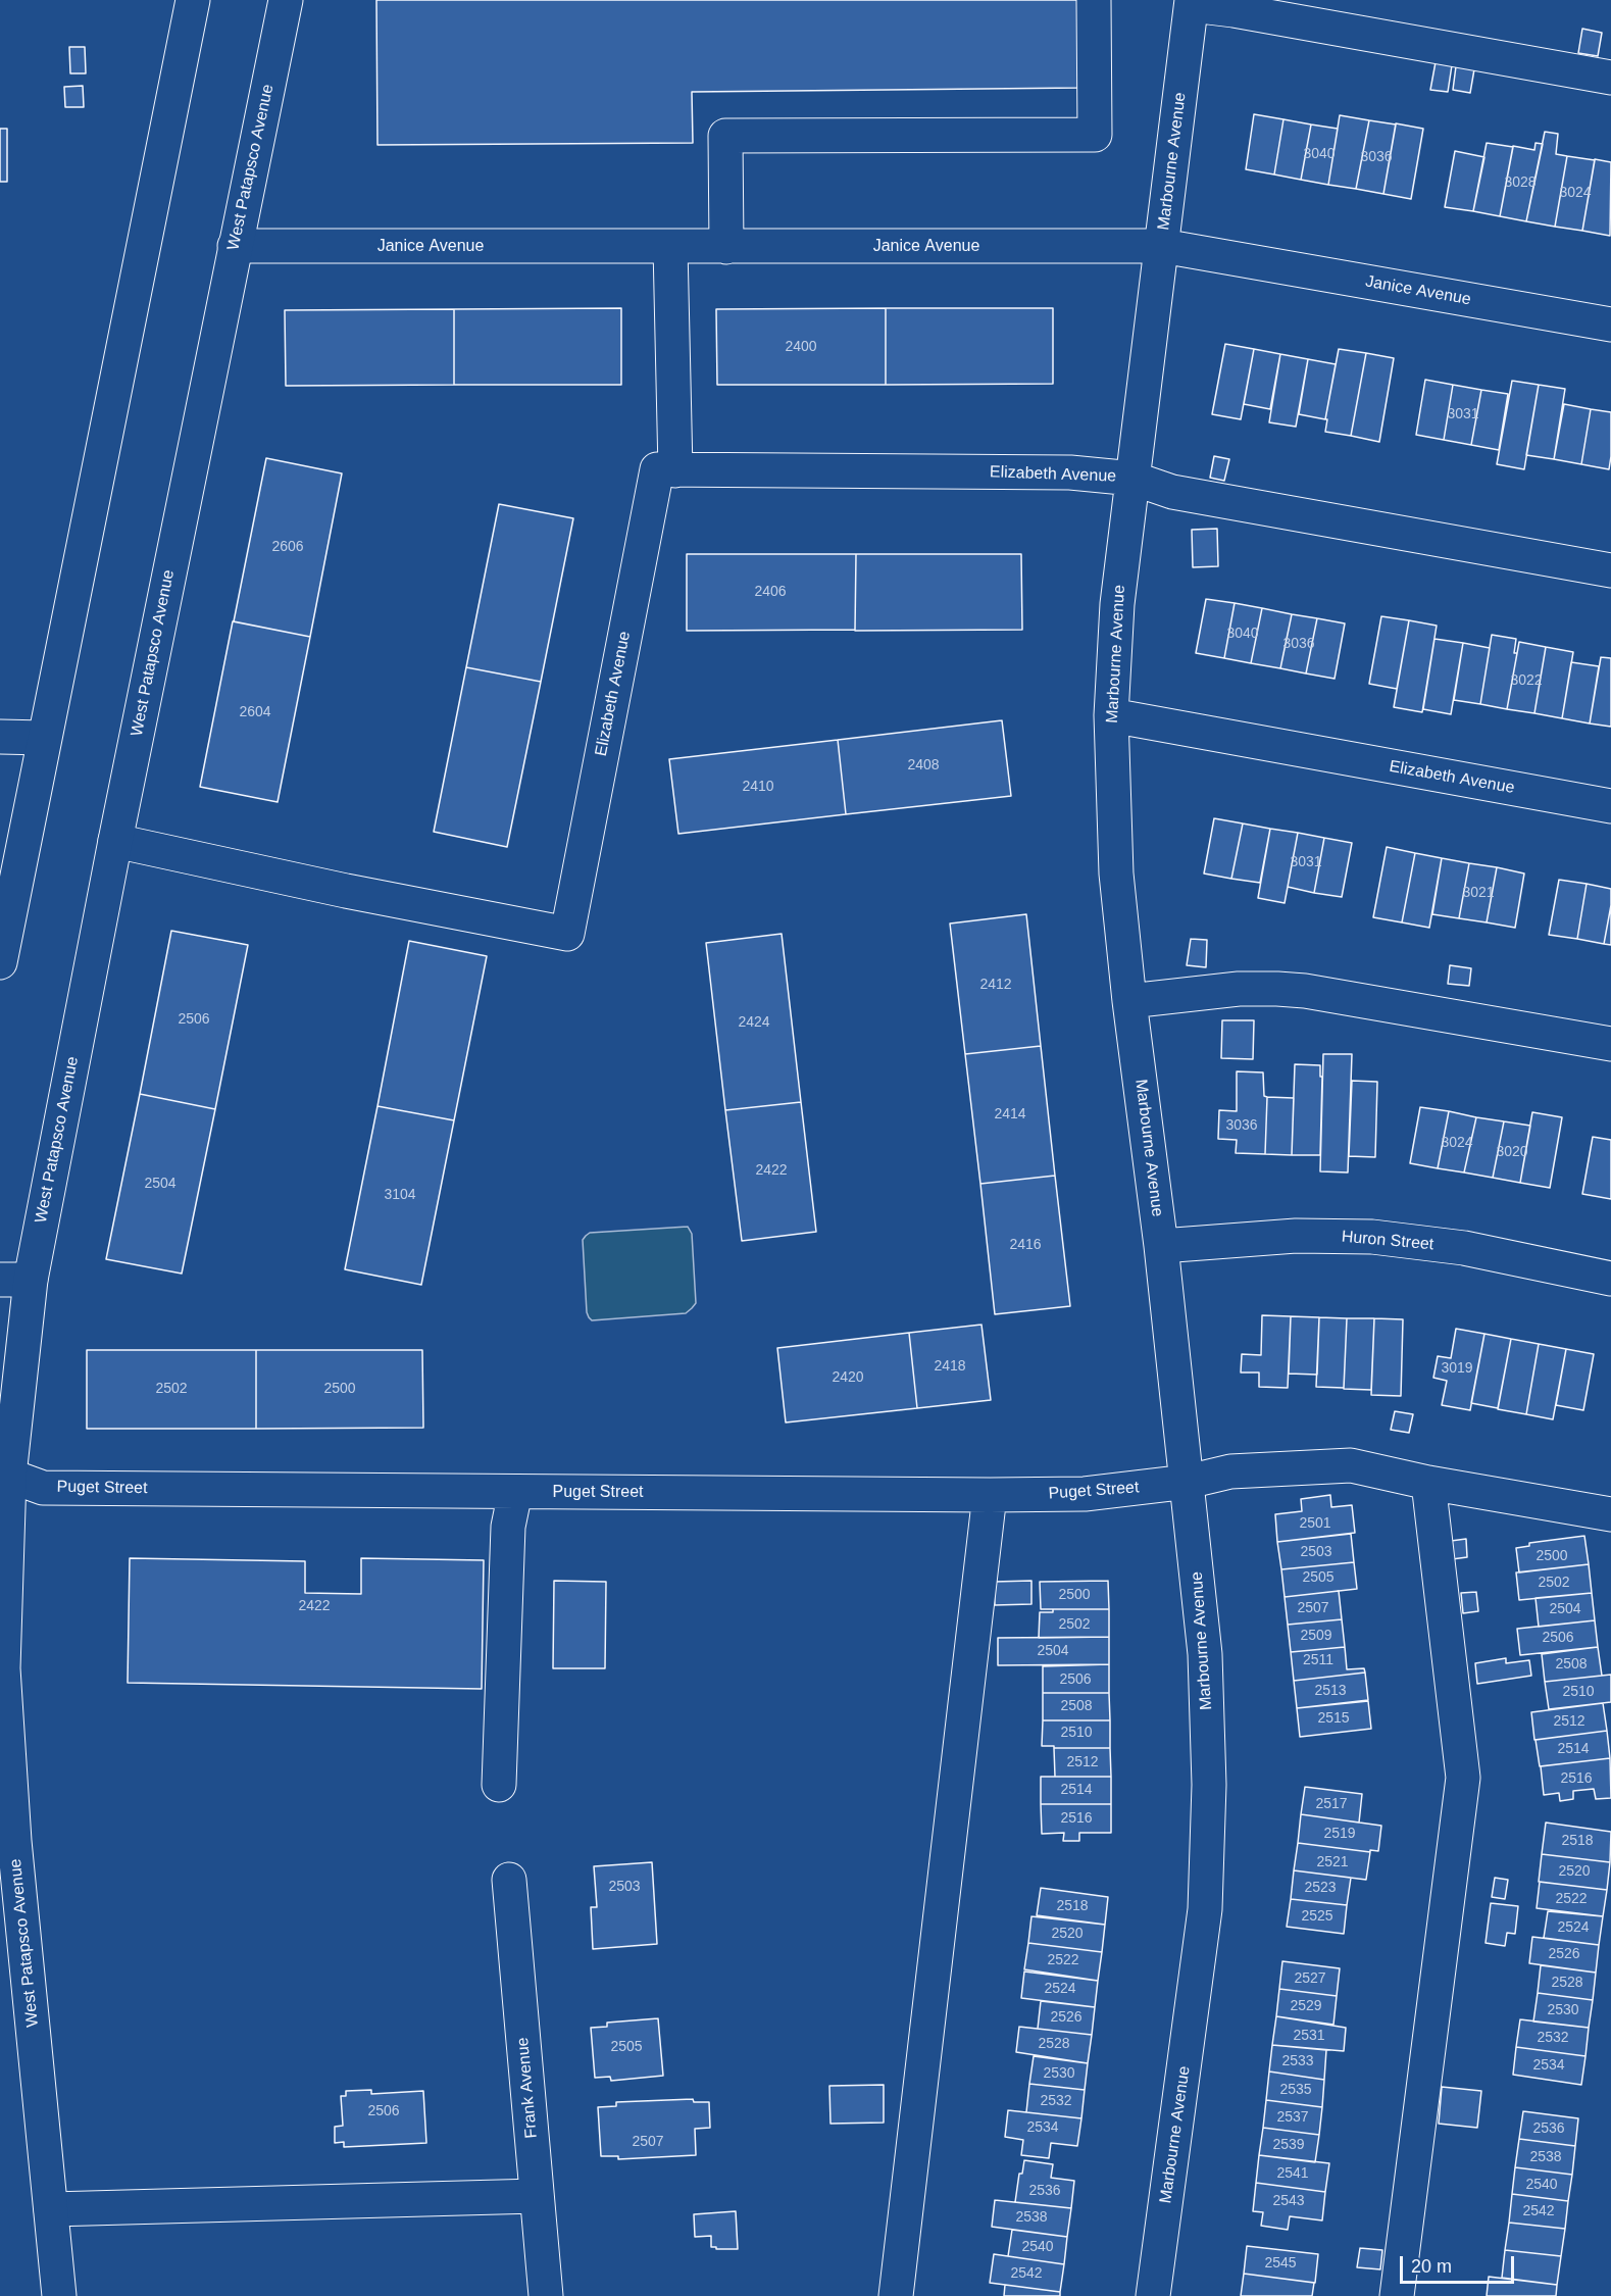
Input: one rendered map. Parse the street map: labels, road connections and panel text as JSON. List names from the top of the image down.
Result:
{
  "streets": {
    "street": [
      "Marbourne Avenue",
      "West Patapsco Avenue",
      "Janice Avenue",
      "Elizabeth Avenue",
      "Huron Street",
      "Puget Street",
      "Frank Avenue"
    ]
  },
  "crossings": [
    ["Marbourne Avenue", "Janice Avenue"],
    ["Marbourne Avenue", "Elizabeth Avenue"],
    ["Marbourne Avenue", "Huron Street"],
    ["Marbourne Avenue", "Puget Street"],
    ["West Patapsco Avenue", "Janice Avenue"],
    ["West Patapsco Avenue", "Elizabeth Avenue"],
    ["West Patapsco Avenue", "Puget Street"]
  ],
  "house_numbers": [
    "3040",
    "3036",
    "3028",
    "3024",
    "2400",
    "3031",
    "2606",
    "2406",
    "3040",
    "3036",
    "3022",
    "2604",
    "2408",
    "2410",
    "3031",
    "3021",
    "2412",
    "2506",
    "2424",
    "2414",
    "3036",
    "3024",
    "3020",
    "2422",
    "2504",
    "3104",
    "2416",
    "2418",
    "3019",
    "2420",
    "2502",
    "2500",
    "2501",
    "2503",
    "2500",
    "2505",
    "2502",
    "2500",
    "2422",
    "2507",
    "2504",
    "2502",
    "2509",
    "2506",
    "2504",
    "2511",
    "2508",
    "2506",
    "2513",
    "2510",
    "2508",
    "2515",
    "2512",
    "2510",
    "2514",
    "2512",
    "2516",
    "2514",
    "2517",
    "2516",
    "2519",
    "2518",
    "2521",
    "2520",
    "2503",
    "2523",
    "2522",
    "2518",
    "2525",
    "2524",
    "2520",
    "2526",
    "2522",
    "2527",
    "2528",
    "2524",
    "2529",
    "2530",
    "2526",
    "2531",
    "2532",
    "2528",
    "2505",
    "2533",
    "2534",
    "2530",
    "2535",
    "2532",
    "2506",
    "2537",
    "2534",
    "2536",
    "2507",
    "2539",
    "2538",
    "2541",
    "2540",
    "2536",
    "2543",
    "2542",
    "2538",
    "2540",
    "2545",
    "2542"
  ],
  "scale_bar": "20 m"
}
